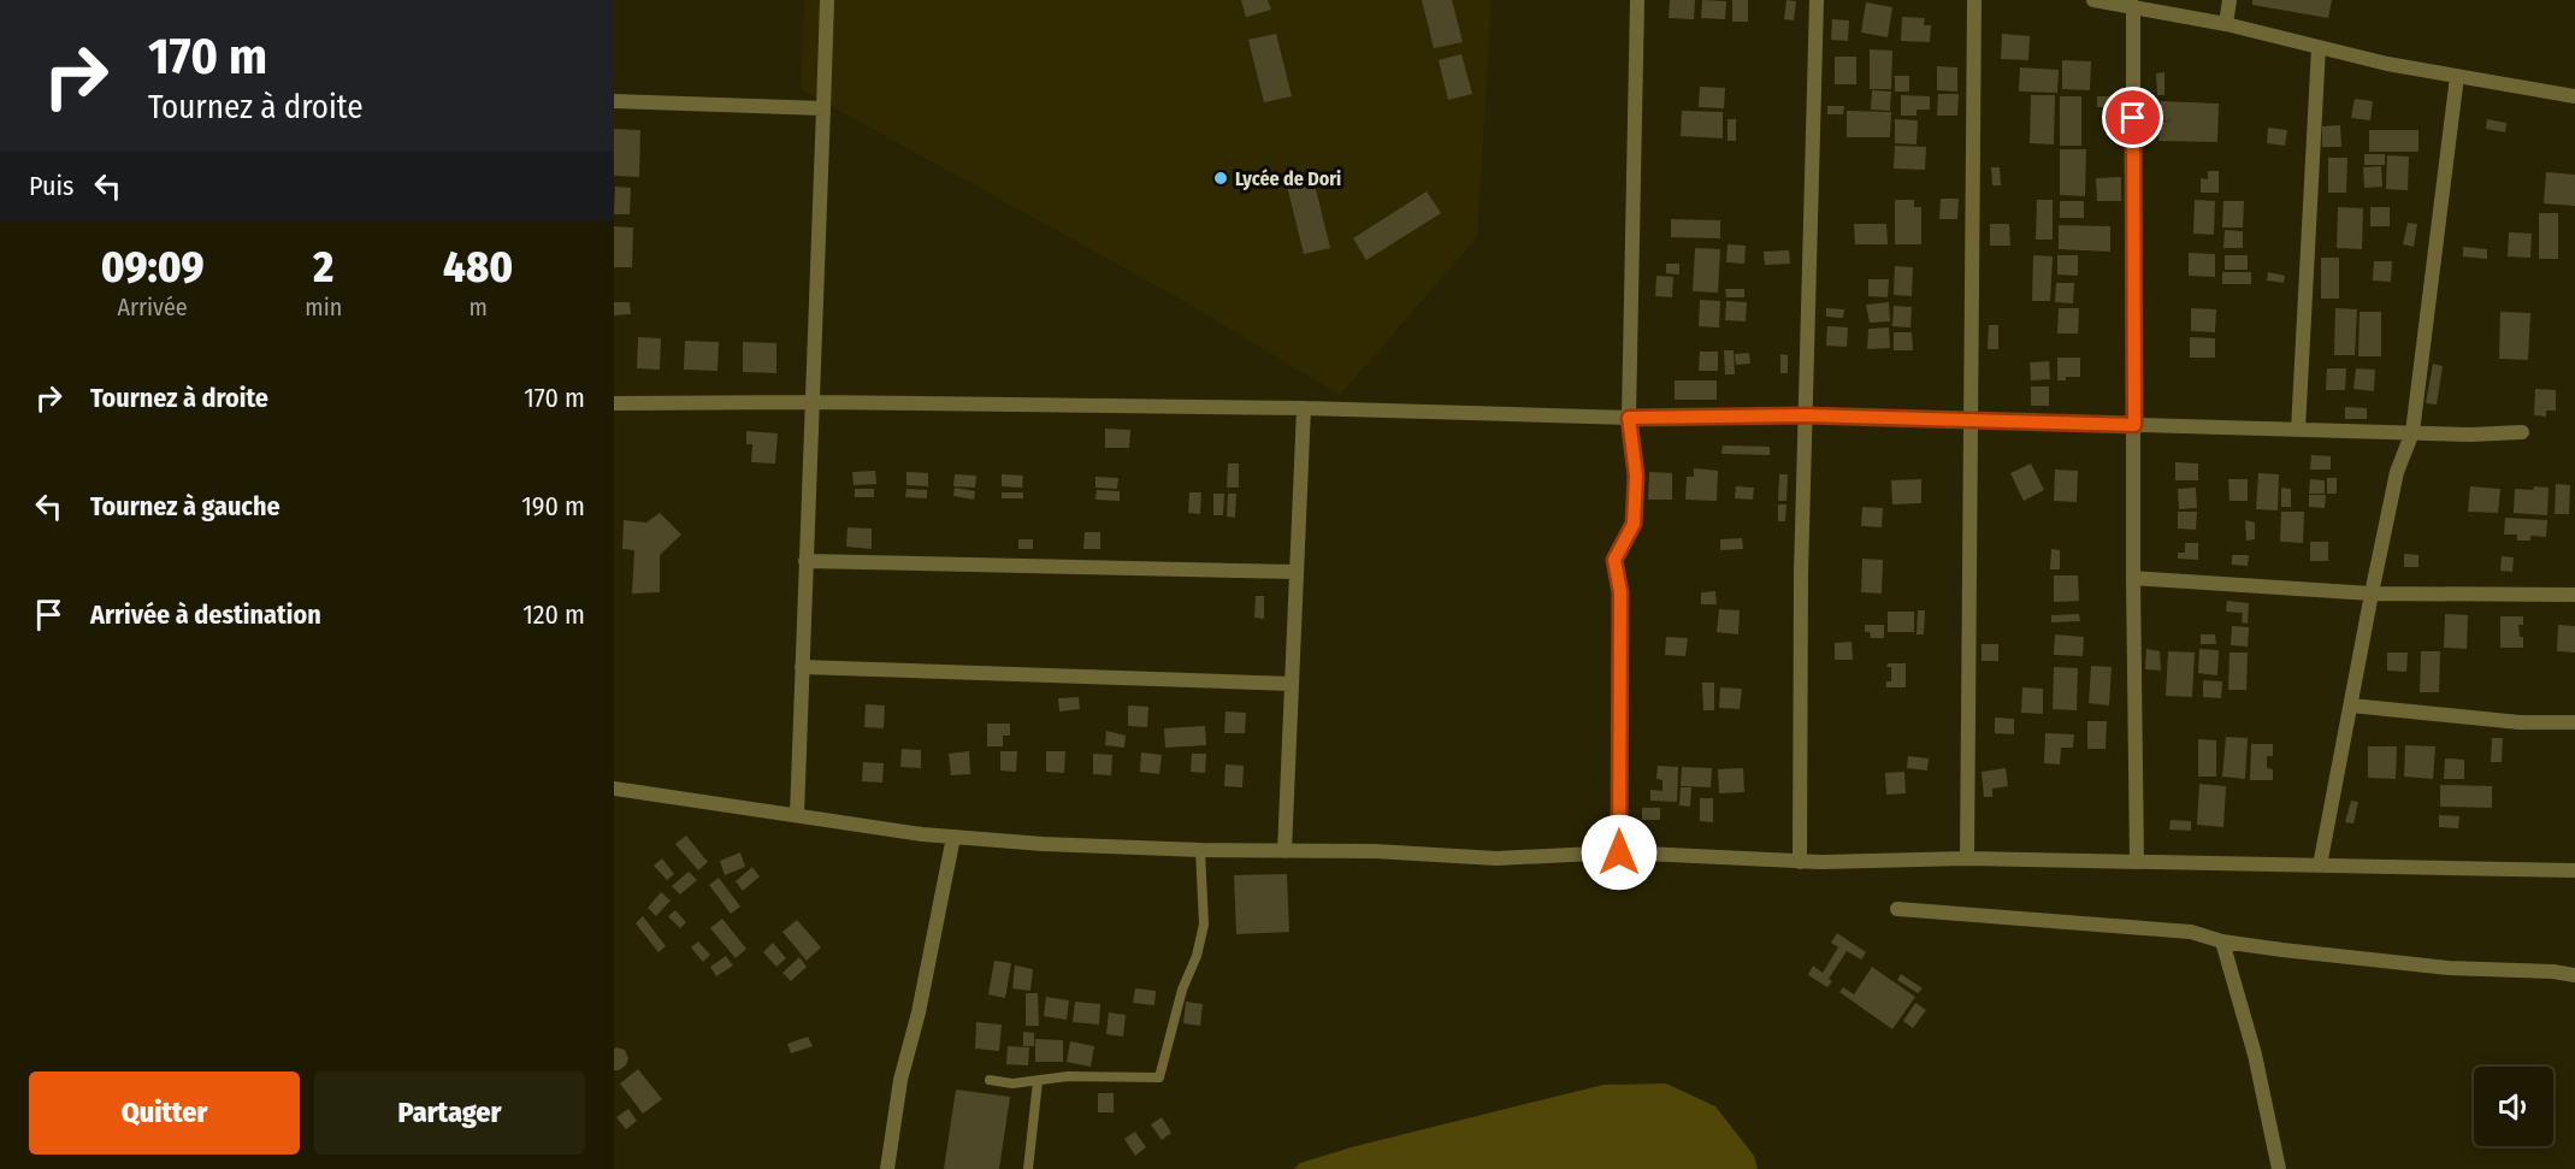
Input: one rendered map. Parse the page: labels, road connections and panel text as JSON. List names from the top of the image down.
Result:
{
  "places": ["Lycée de Dori"],
  "page": {
    "turn": ["170 m", "Tournez à droite"],
    "then": "Puis",
    "eta": [
      "09:09",
      "Arrivée",
      "2",
      "min",
      "480",
      "m"
    ],
    "list": [
      {
        "name": "Tournez à droite",
        "value": "170 m"
      },
      {
        "name": "Tournez à gauche",
        "value": "190 m"
      },
      {
        "name": "Arrivée à destination",
        "value": "120 m"
      }
    ],
    "buttons": ["Quitter", "Partager"]
  }
}
